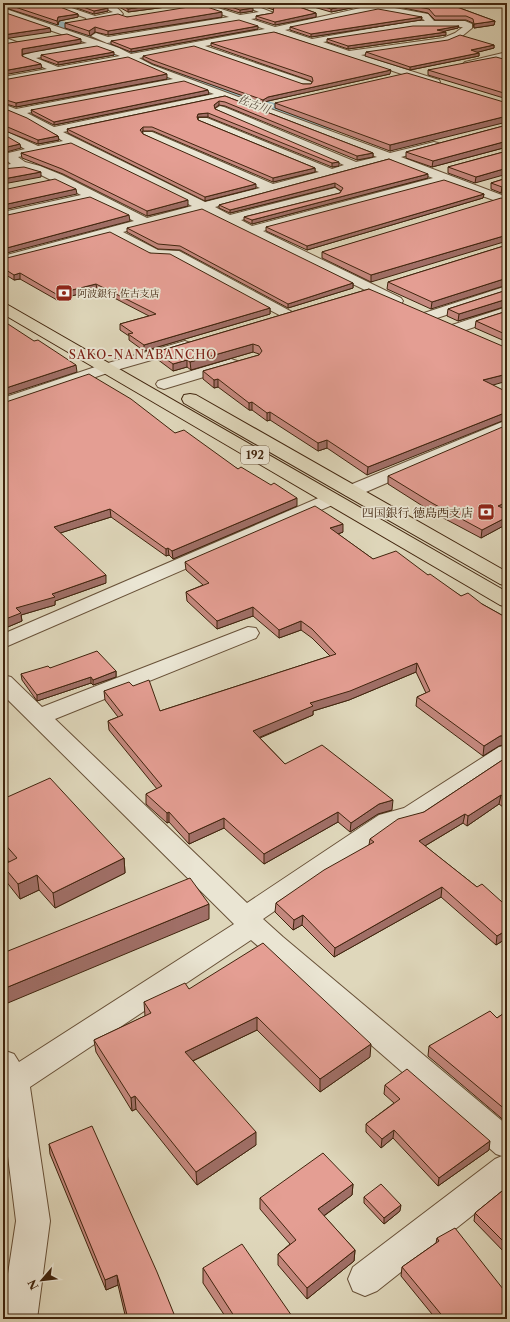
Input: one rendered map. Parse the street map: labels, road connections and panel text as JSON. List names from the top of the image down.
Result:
{
  "streets": {
    "highway": ["192"]
  },
  "districts": ["SAKO-NANABANCHO"],
  "water": ["佐古川"],
  "places": {
    "bank": ["阿波銀行 佐古支店", "四国銀行 徳島西支店"]
  },
  "north": "bottom left"
}
